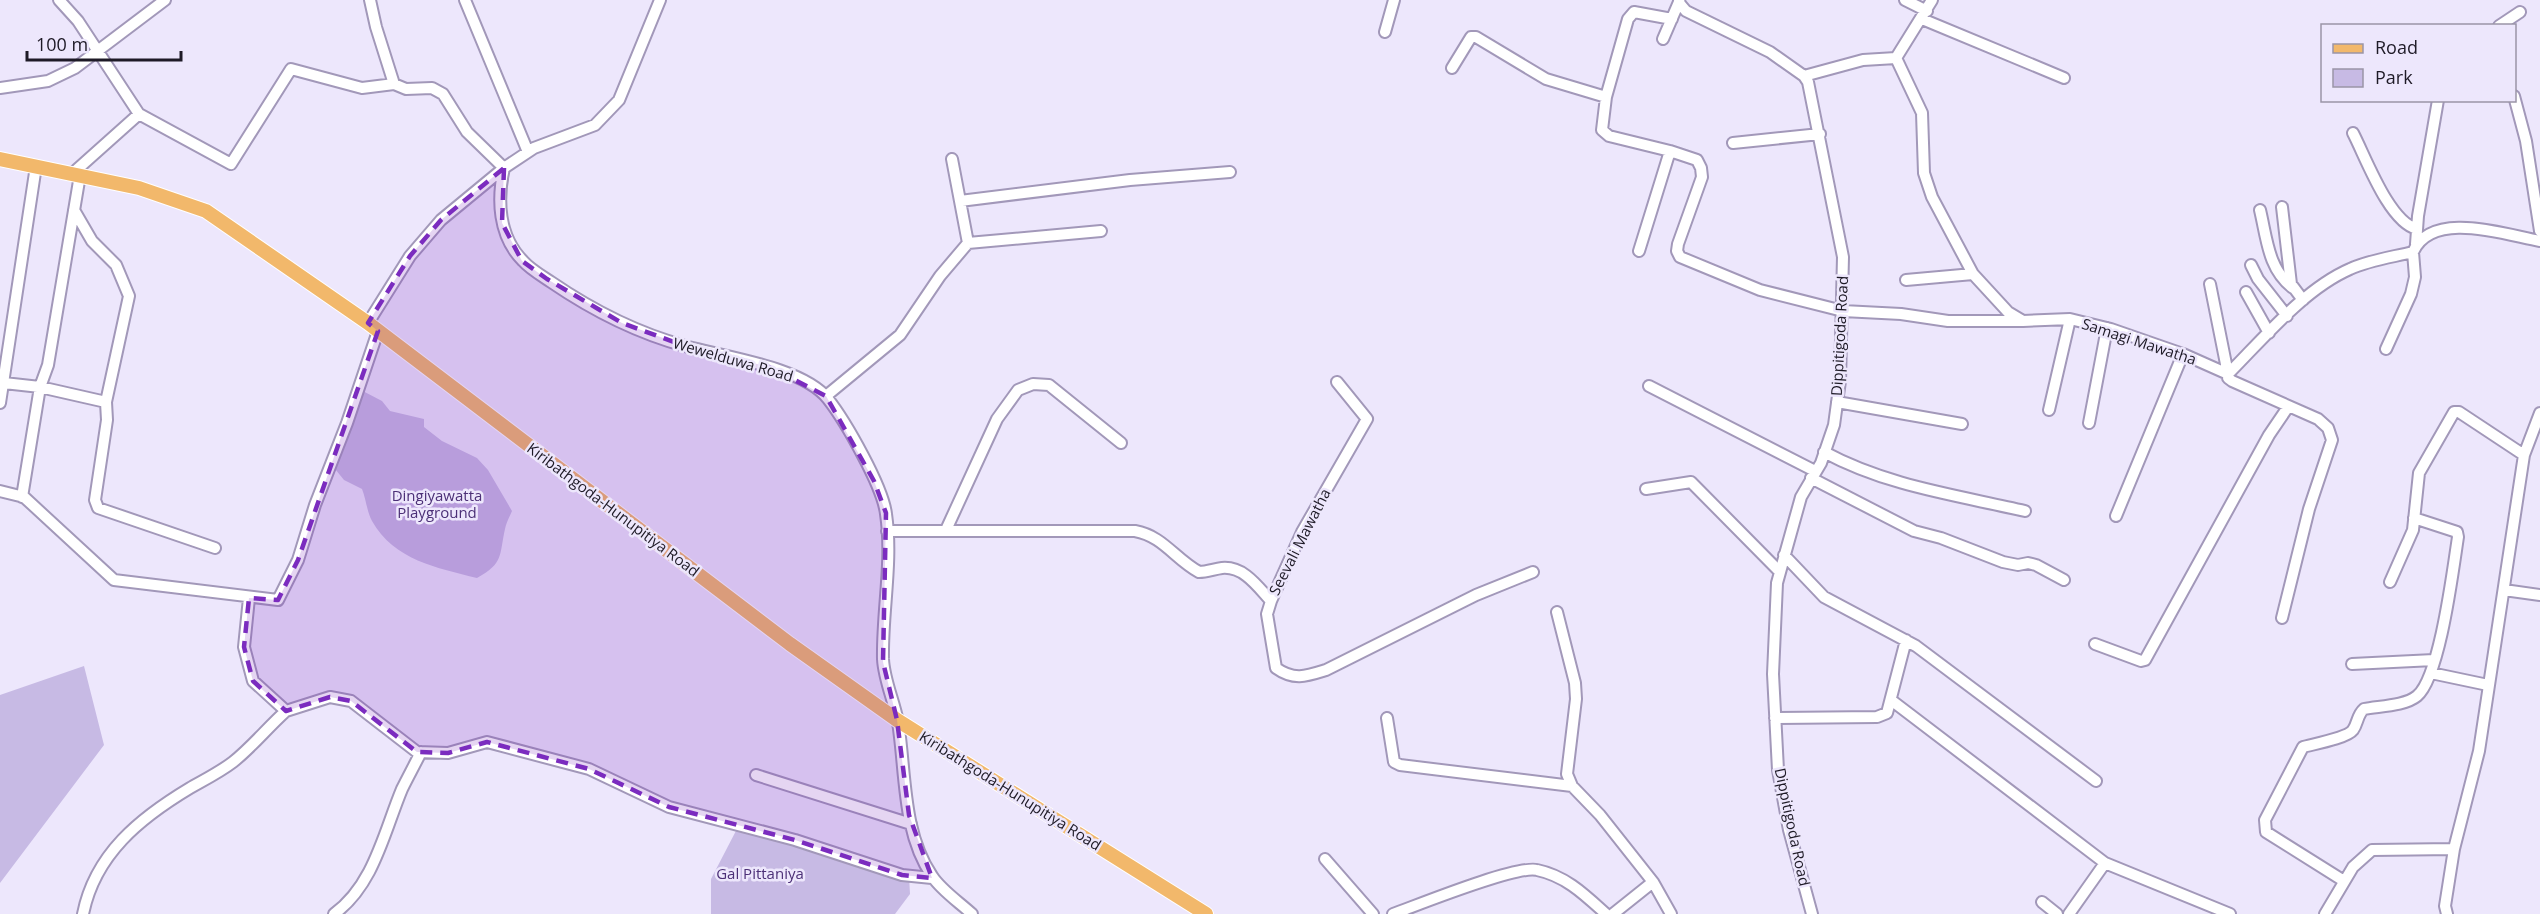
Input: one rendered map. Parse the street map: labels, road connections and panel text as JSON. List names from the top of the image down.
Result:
{
  "streets": {
    "main road": ["Kiribathgoda-Hunupitiya Road"],
    "street": [
      "Dippitigoda Road",
      "Samagi Mawatha",
      "Wewelduwa Road",
      "Seevali Mawatha"
    ]
  },
  "crossings": [
    ["Dippitigoda Road", "Samagi Mawatha"],
    ["Wewelduwa Road", "Kiribathgoda-Hunupitiya Road"],
    ["Wewelduwa Road", "Seevali Mawatha"]
  ],
  "parks": ["Dingiyawatta Playground", "Gal Pittaniya"],
  "legend": ["Road", "Park"],
  "scale_bar": "100 m"
}
